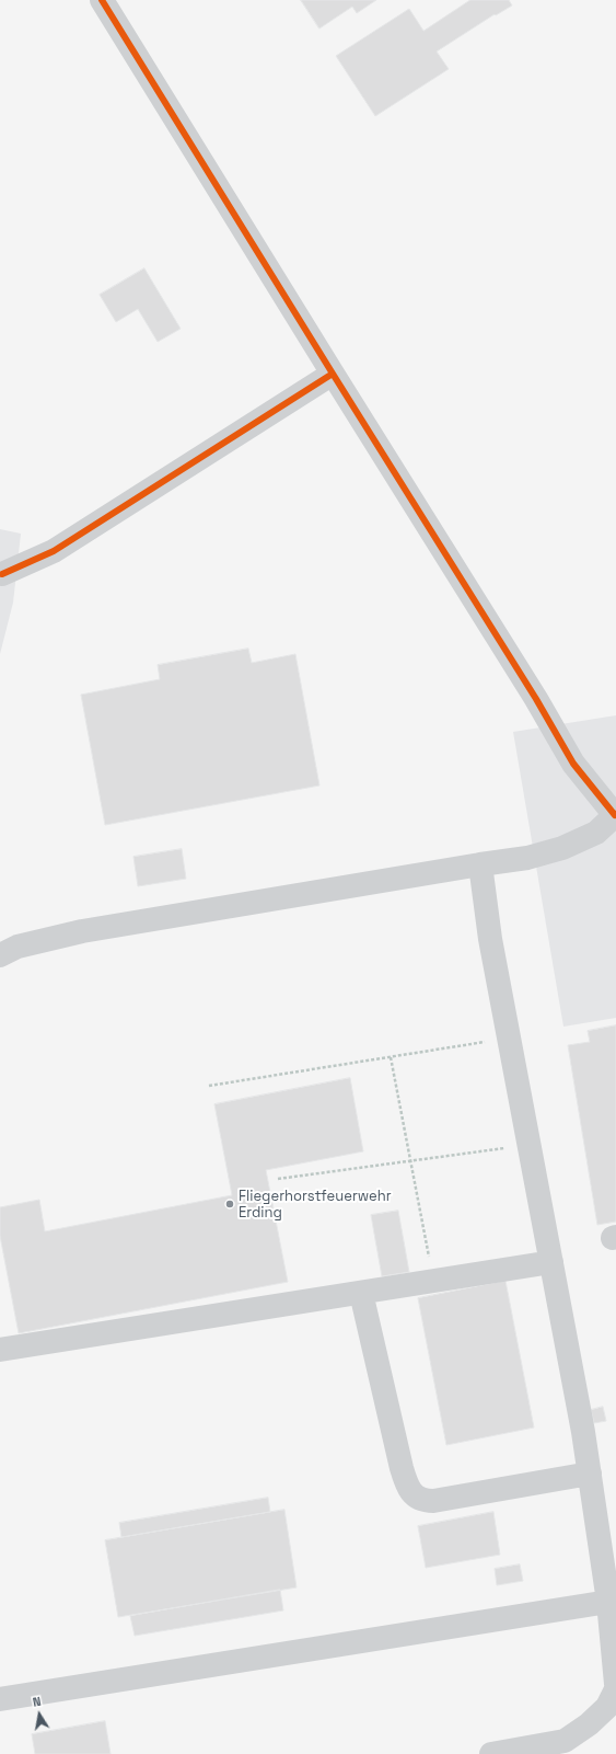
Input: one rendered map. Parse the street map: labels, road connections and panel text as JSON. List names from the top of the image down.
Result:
{
  "places": ["Fliegerhorstfeuerwehr Erding"],
  "north": "top"
}
